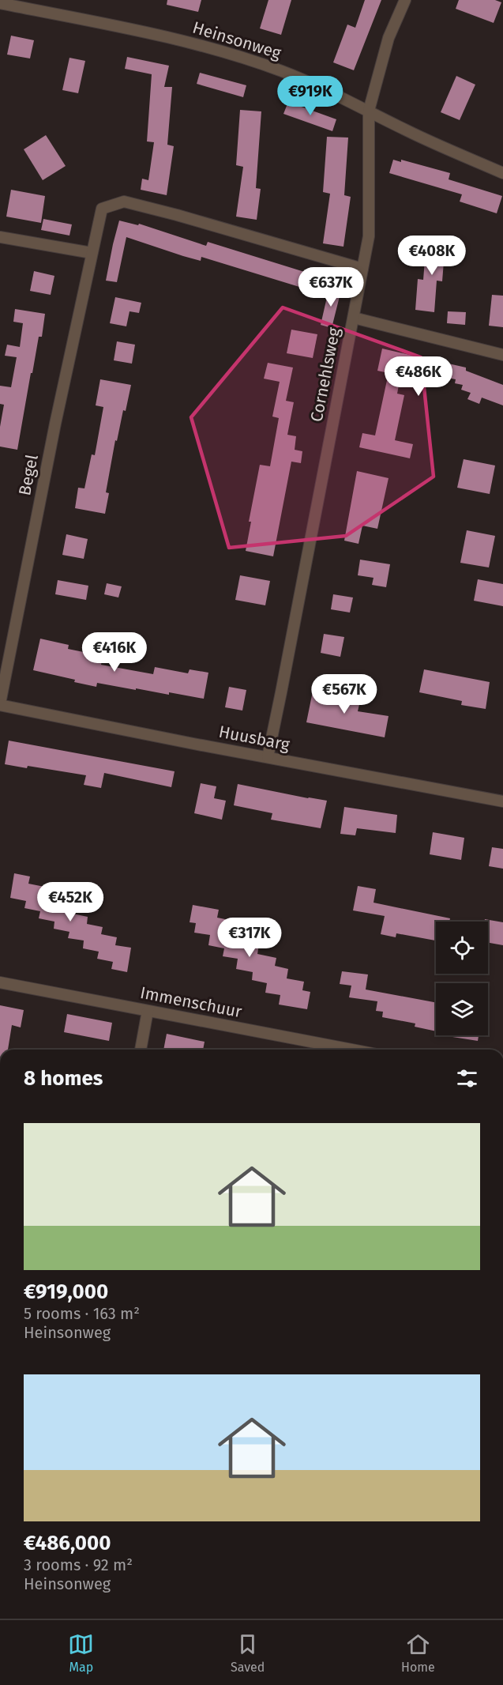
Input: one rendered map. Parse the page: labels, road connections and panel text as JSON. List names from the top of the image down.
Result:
{
  "streets": {
    "street": [
      "Heinsonweg",
      "Cornehlsweg",
      "Begel",
      "Huusbarg",
      "Immenschuur"
    ]
  },
  "crossings": [
    ["Heinsonweg", "Cornehlsweg"],
    ["Cornehlsweg", "Begel"],
    ["Cornehlsweg", "Huusbarg"],
    ["Begel", "Huusbarg"]
  ],
  "page": {
    "price": [
      "€919K",
      "€408K",
      "€637K",
      "€486K",
      "€416K",
      "€567K",
      "€452K",
      "€317K"
    ],
    "heading": "8 homes",
    "list": [
      {
        "name": "€919,000",
        "note": "5 rooms · 163 m² · Heinsonweg"
      },
      {
        "name": "€486,000",
        "note": "3 rooms · 92 m² · Heinsonweg"
      }
    ],
    "tabs": ["Map", "Saved", "Home"]
  }
}
